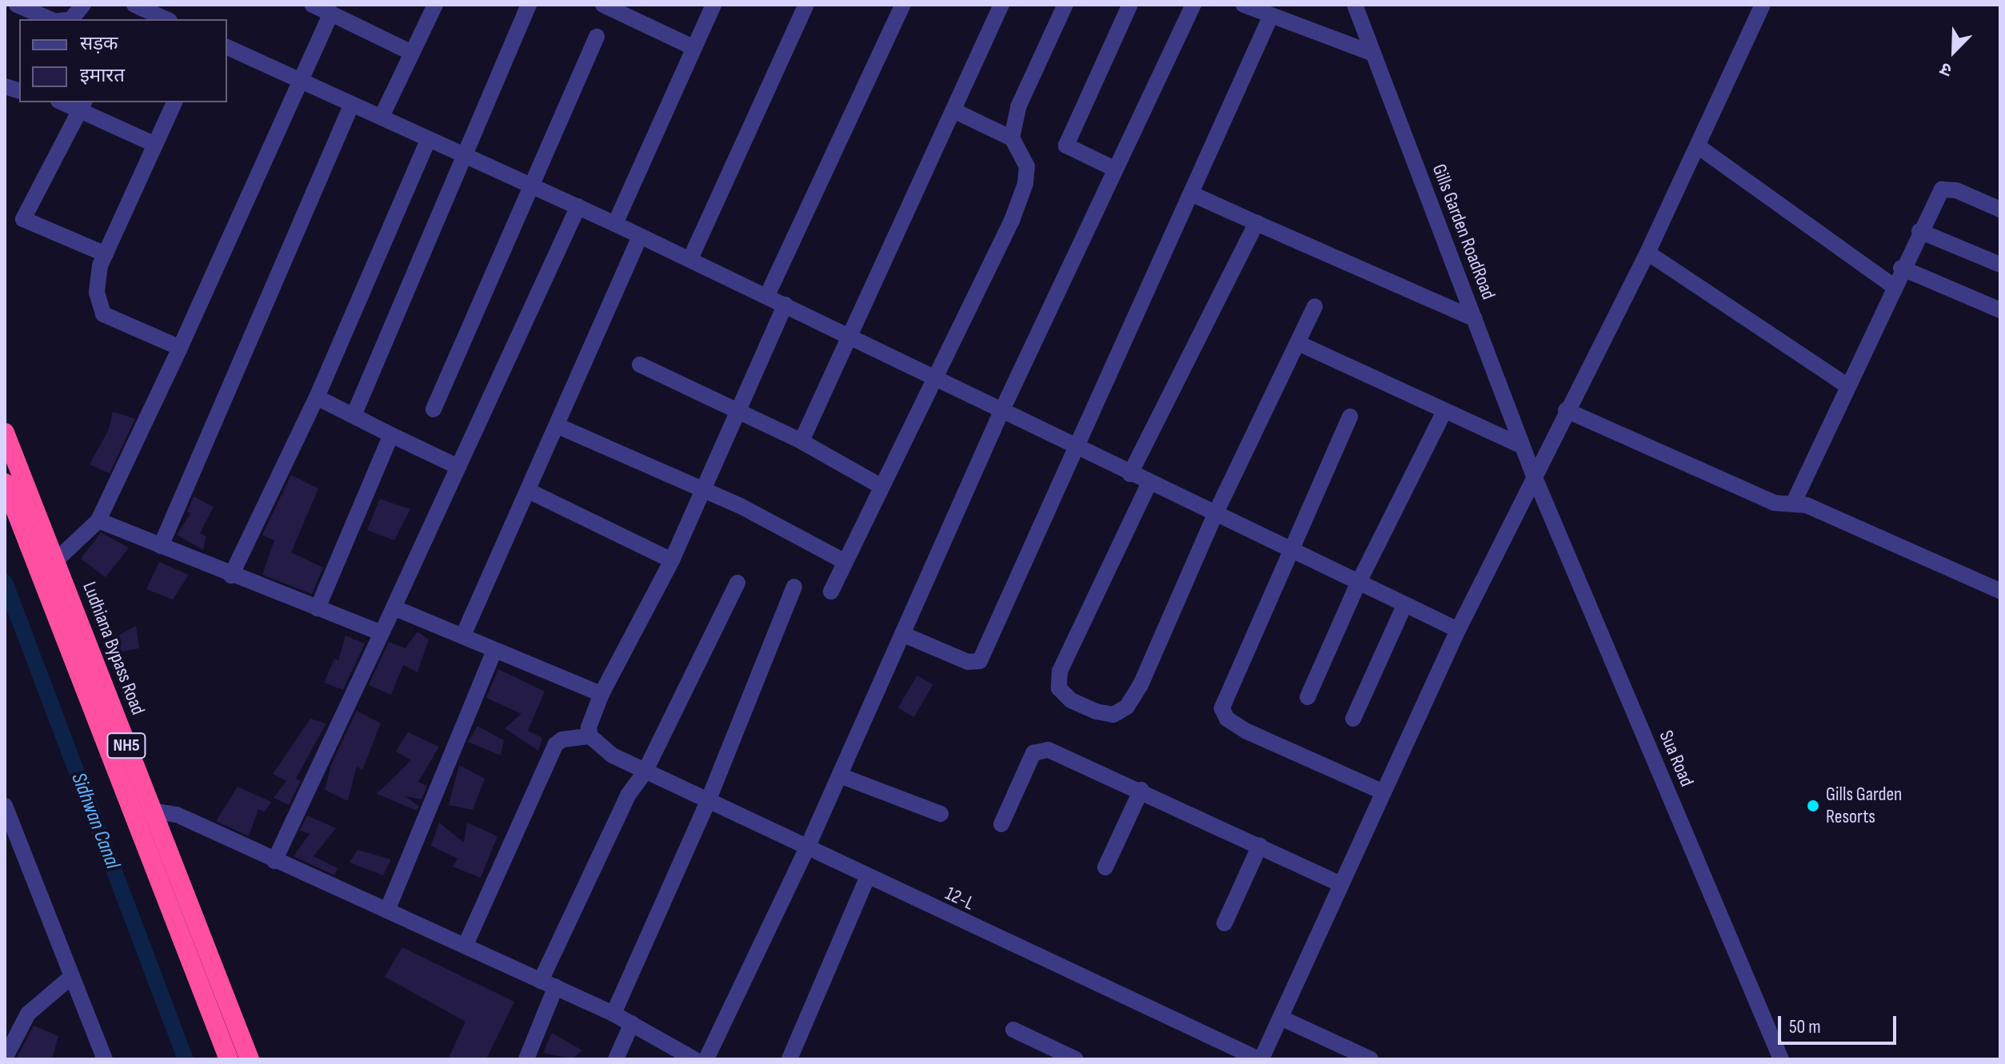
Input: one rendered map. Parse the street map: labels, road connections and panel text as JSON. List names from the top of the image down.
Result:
{
  "streets": {
    "highway": ["Ludhiana Bypass Road", "NH5"],
    "street": ["Gills Garden RoadRoad", "Sua Road", "12-L"]
  },
  "crossings": [
    ["Gills Garden RoadRoad", "Sua Road"]
  ],
  "water": ["Sidhwan Canal"],
  "places": ["Gills Garden Resorts"],
  "legend": ["सड़क", "इमारत"],
  "scale_bar": "50 m",
  "north": "bottom left"
}
